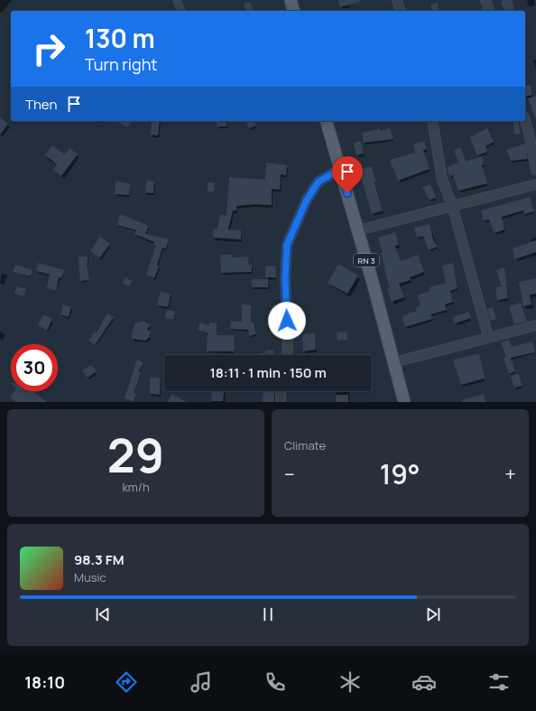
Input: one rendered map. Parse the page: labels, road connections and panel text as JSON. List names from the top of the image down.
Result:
{
  "streets": {
    "main road": ["RN 3"]
  },
  "page": {
    "turn": ["130 m", "Turn right"],
    "then": "Then",
    "limit": "30",
    "trip": "18:11 · 1 min · 150 m",
    "tile": [
      ["29", "km/h"],
      "Climate"
    ],
    "heat": ["−", "19°", "+"],
    "song": ["98.3 FM", "Music"],
    "tabs": "18:10"
  }
}
